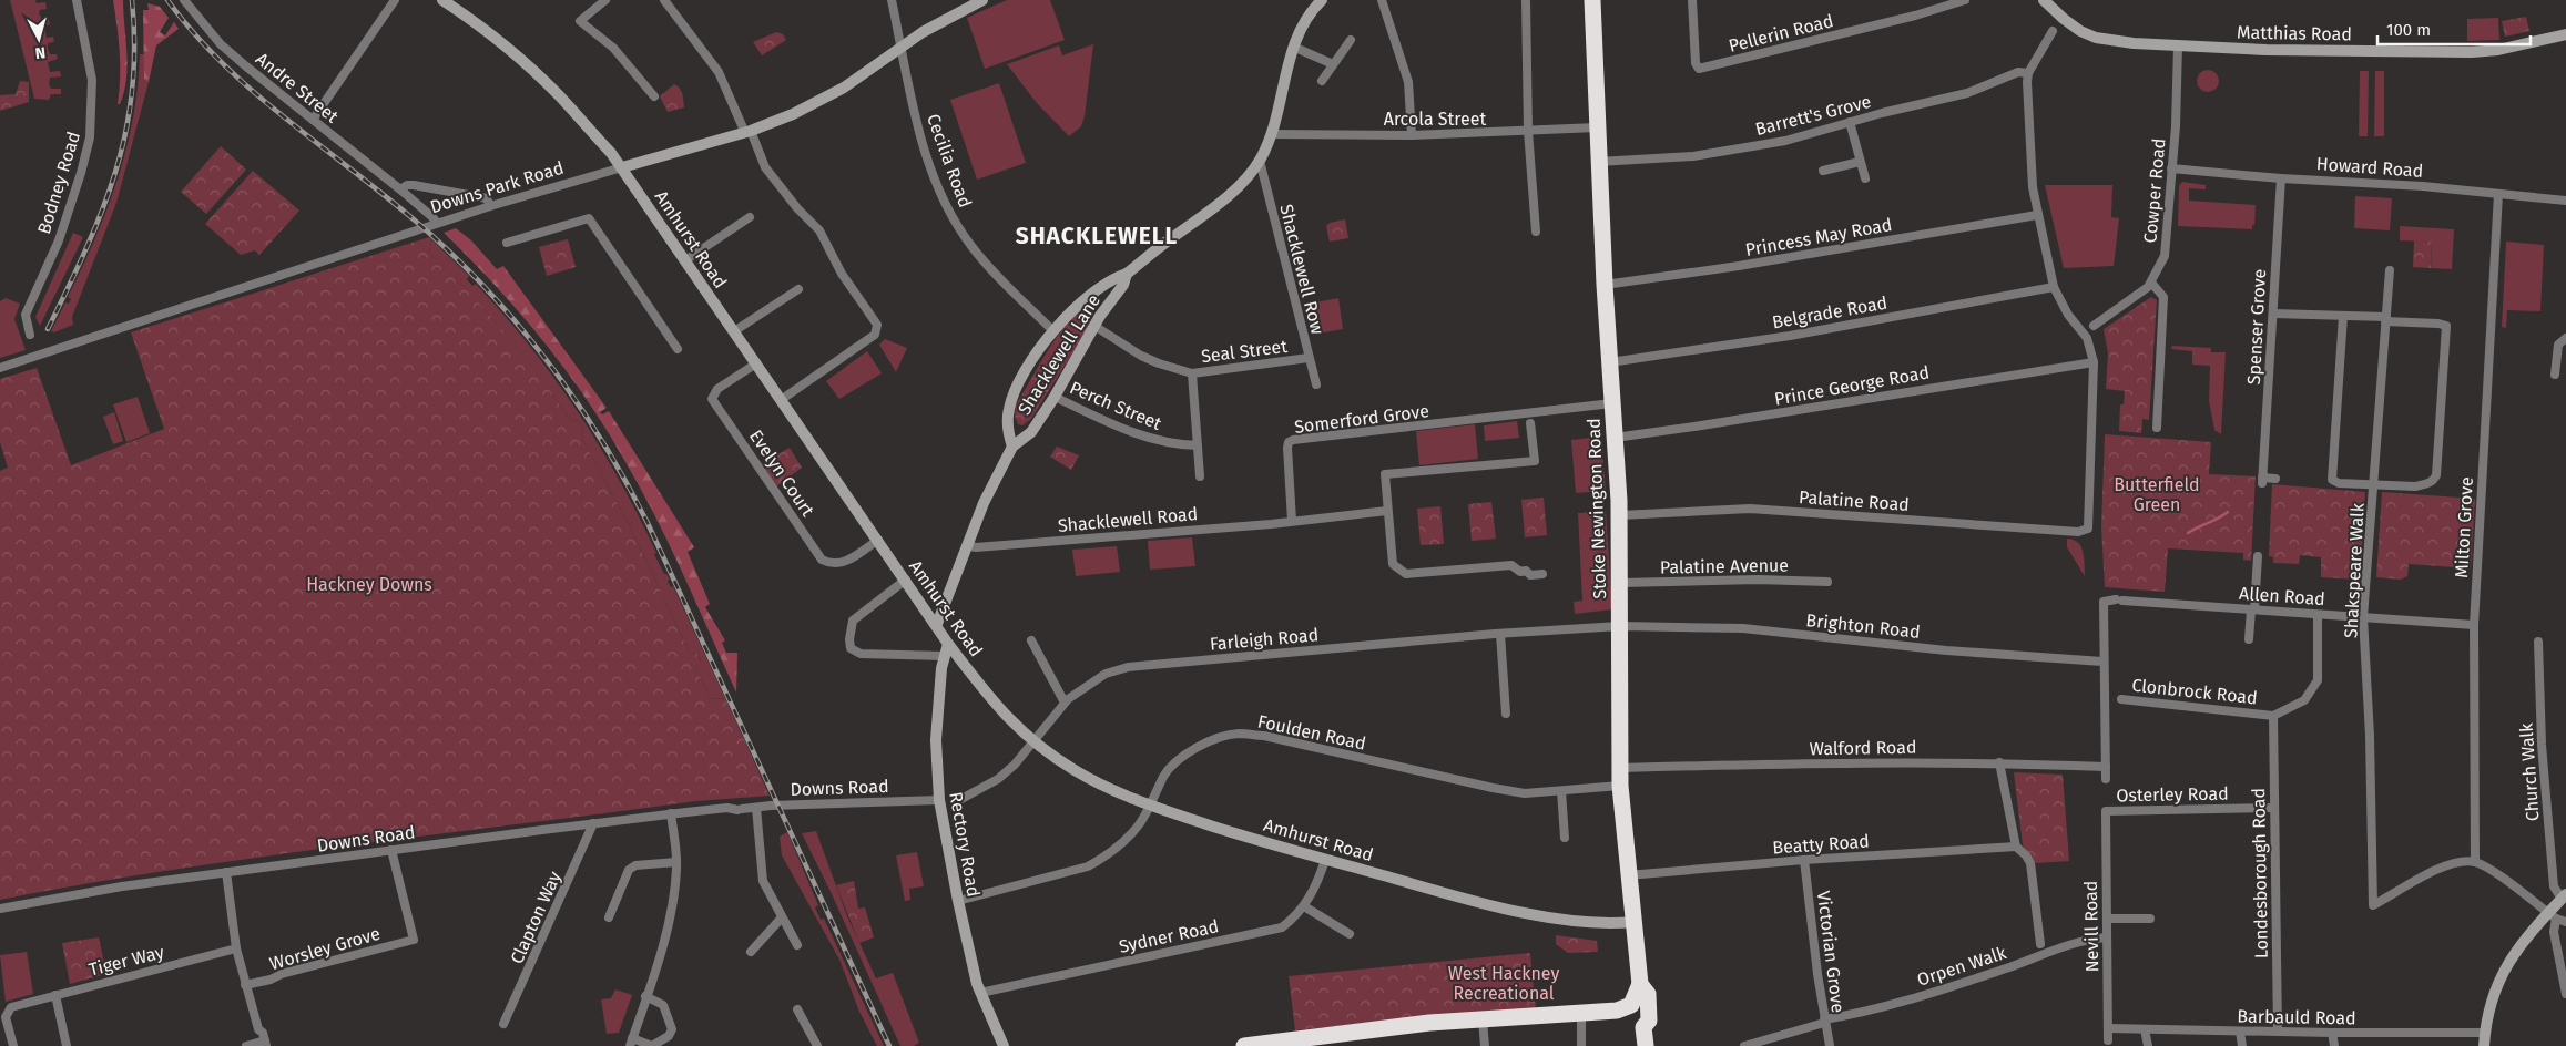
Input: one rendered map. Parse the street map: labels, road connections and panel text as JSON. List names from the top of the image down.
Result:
{
  "streets": {
    "highway": ["Stoke Newington Road"],
    "street": [
      "Pellerin Road",
      "Matthias Road",
      "Andre Street",
      "Barrett's Grove",
      "Arcola Street",
      "Cecilia Road",
      "Howard Road",
      "Bodney Road",
      "Downs Park Road",
      "Cowper Road",
      "Princess May Road",
      "Amhurst Road",
      "Shacklewell Row",
      "Belgrade Road",
      "Spenser Grove",
      "Seal Street",
      "Shacklewell Lane",
      "Prince George Road",
      "Perch Street",
      "Somerford Grove",
      "Evelyn Court",
      "Palatine Road",
      "Shacklewell Road",
      "Milton Grove",
      "Palatine Avenue",
      "Shakspeare Walk",
      "Allen Road",
      "Brighton Road",
      "Farleigh Road",
      "Clonbrock Road",
      "Foulden Road",
      "Walford Road",
      "Church Walk",
      "Downs Road",
      "Osterley Road",
      "Rectory Road",
      "Beatty Road",
      "Londesborough Road",
      "Clapton Way",
      "Nevill Road",
      "Sydner Road",
      "Worsley Grove",
      "Victorian Grove",
      "Tiger Way",
      "Orpen Walk",
      "Barbauld Road"
    ]
  },
  "crossings": [
    ["Matthias Road", "Cowper Road"],
    ["Andre Street", "Downs Park Road"],
    ["Barrett's Grove", "Palatine Road"],
    ["Barrett's Grove", "Stoke Newington Road"],
    ["Arcola Street", "Shacklewell Lane"],
    ["Arcola Street", "Stoke Newington Road"],
    ["Cecilia Road", "Downs Park Road"],
    ["Cecilia Road", "Shacklewell Lane"],
    ["Howard Road", "Cowper Road"],
    ["Howard Road", "Spenser Grove"],
    ["Howard Road", "Milton Grove"],
    ["Downs Park Road", "Amhurst Road"],
    ["Princess May Road", "Palatine Road"],
    ["Princess May Road", "Stoke Newington Road"],
    ["Amhurst Road", "Shacklewell Lane"],
    ["Amhurst Road", "Evelyn Court"],
    ["Amhurst Road", "Stoke Newington Road"],
    ["Amhurst Road", "Farleigh Road"],
    ["Amhurst Road", "Foulden Road"],
    ["Amhurst Road", "Rectory Road"],
    ["Amhurst Road", "Sydner Road"],
    ["Shacklewell Row", "Seal Street"],
    ["Shacklewell Row", "Shacklewell Lane"],
    ["Belgrade Road", "Palatine Road"],
    ["Belgrade Road", "Stoke Newington Road"],
    ["Seal Street", "Shacklewell Lane"],
    ["Shacklewell Lane", "Perch Street"],
    ["Shacklewell Lane", "Shacklewell Road"],
    ["Prince George Road", "Palatine Road"],
    ["Prince George Road", "Stoke Newington Road"],
    ["Somerford Grove", "Stoke Newington Road"],
    ["Somerford Grove", "Shacklewell Road"],
    ["Palatine Road", "Stoke Newington Road"],
    ["Stoke Newington Road", "Palatine Avenue"],
    ["Stoke Newington Road", "Brighton Road"],
    ["Stoke Newington Road", "Farleigh Road"],
    ["Stoke Newington Road", "Foulden Road"],
    ["Stoke Newington Road", "Walford Road"],
    ["Stoke Newington Road", "Beatty Road"],
    ["Milton Grove", "Shakspeare Walk"],
    ["Milton Grove", "Allen Road"],
    ["Shakspeare Walk", "Allen Road"],
    ["Allen Road", "Brighton Road"],
    ["Allen Road", "Clonbrock Road"],
    ["Brighton Road", "Farleigh Road"],
    ["Clonbrock Road", "Londesborough Road"],
    ["Foulden Road", "Rectory Road"],
    ["Downs Road", "Rectory Road"],
    ["Downs Road", "Clapton Way"],
    ["Downs Road", "Worsley Grove"],
    ["Osterley Road", "Londesborough Road"],
    ["Osterley Road", "Nevill Road"],
    ["Rectory Road", "Sydner Road"],
    ["Beatty Road", "Victorian Grove"],
    ["Londesborough Road", "Barbauld Road"],
    ["Nevill Road", "Orpen Walk"],
    ["Nevill Road", "Barbauld Road"],
    ["Victorian Grove", "Orpen Walk"]
  ],
  "districts": ["SHACKLEWELL"],
  "parks": ["Butterfield Green", "Hackney Downs", "West Hackney Recreational"],
  "scale_bar": "100 m",
  "north": "bottom"
}
